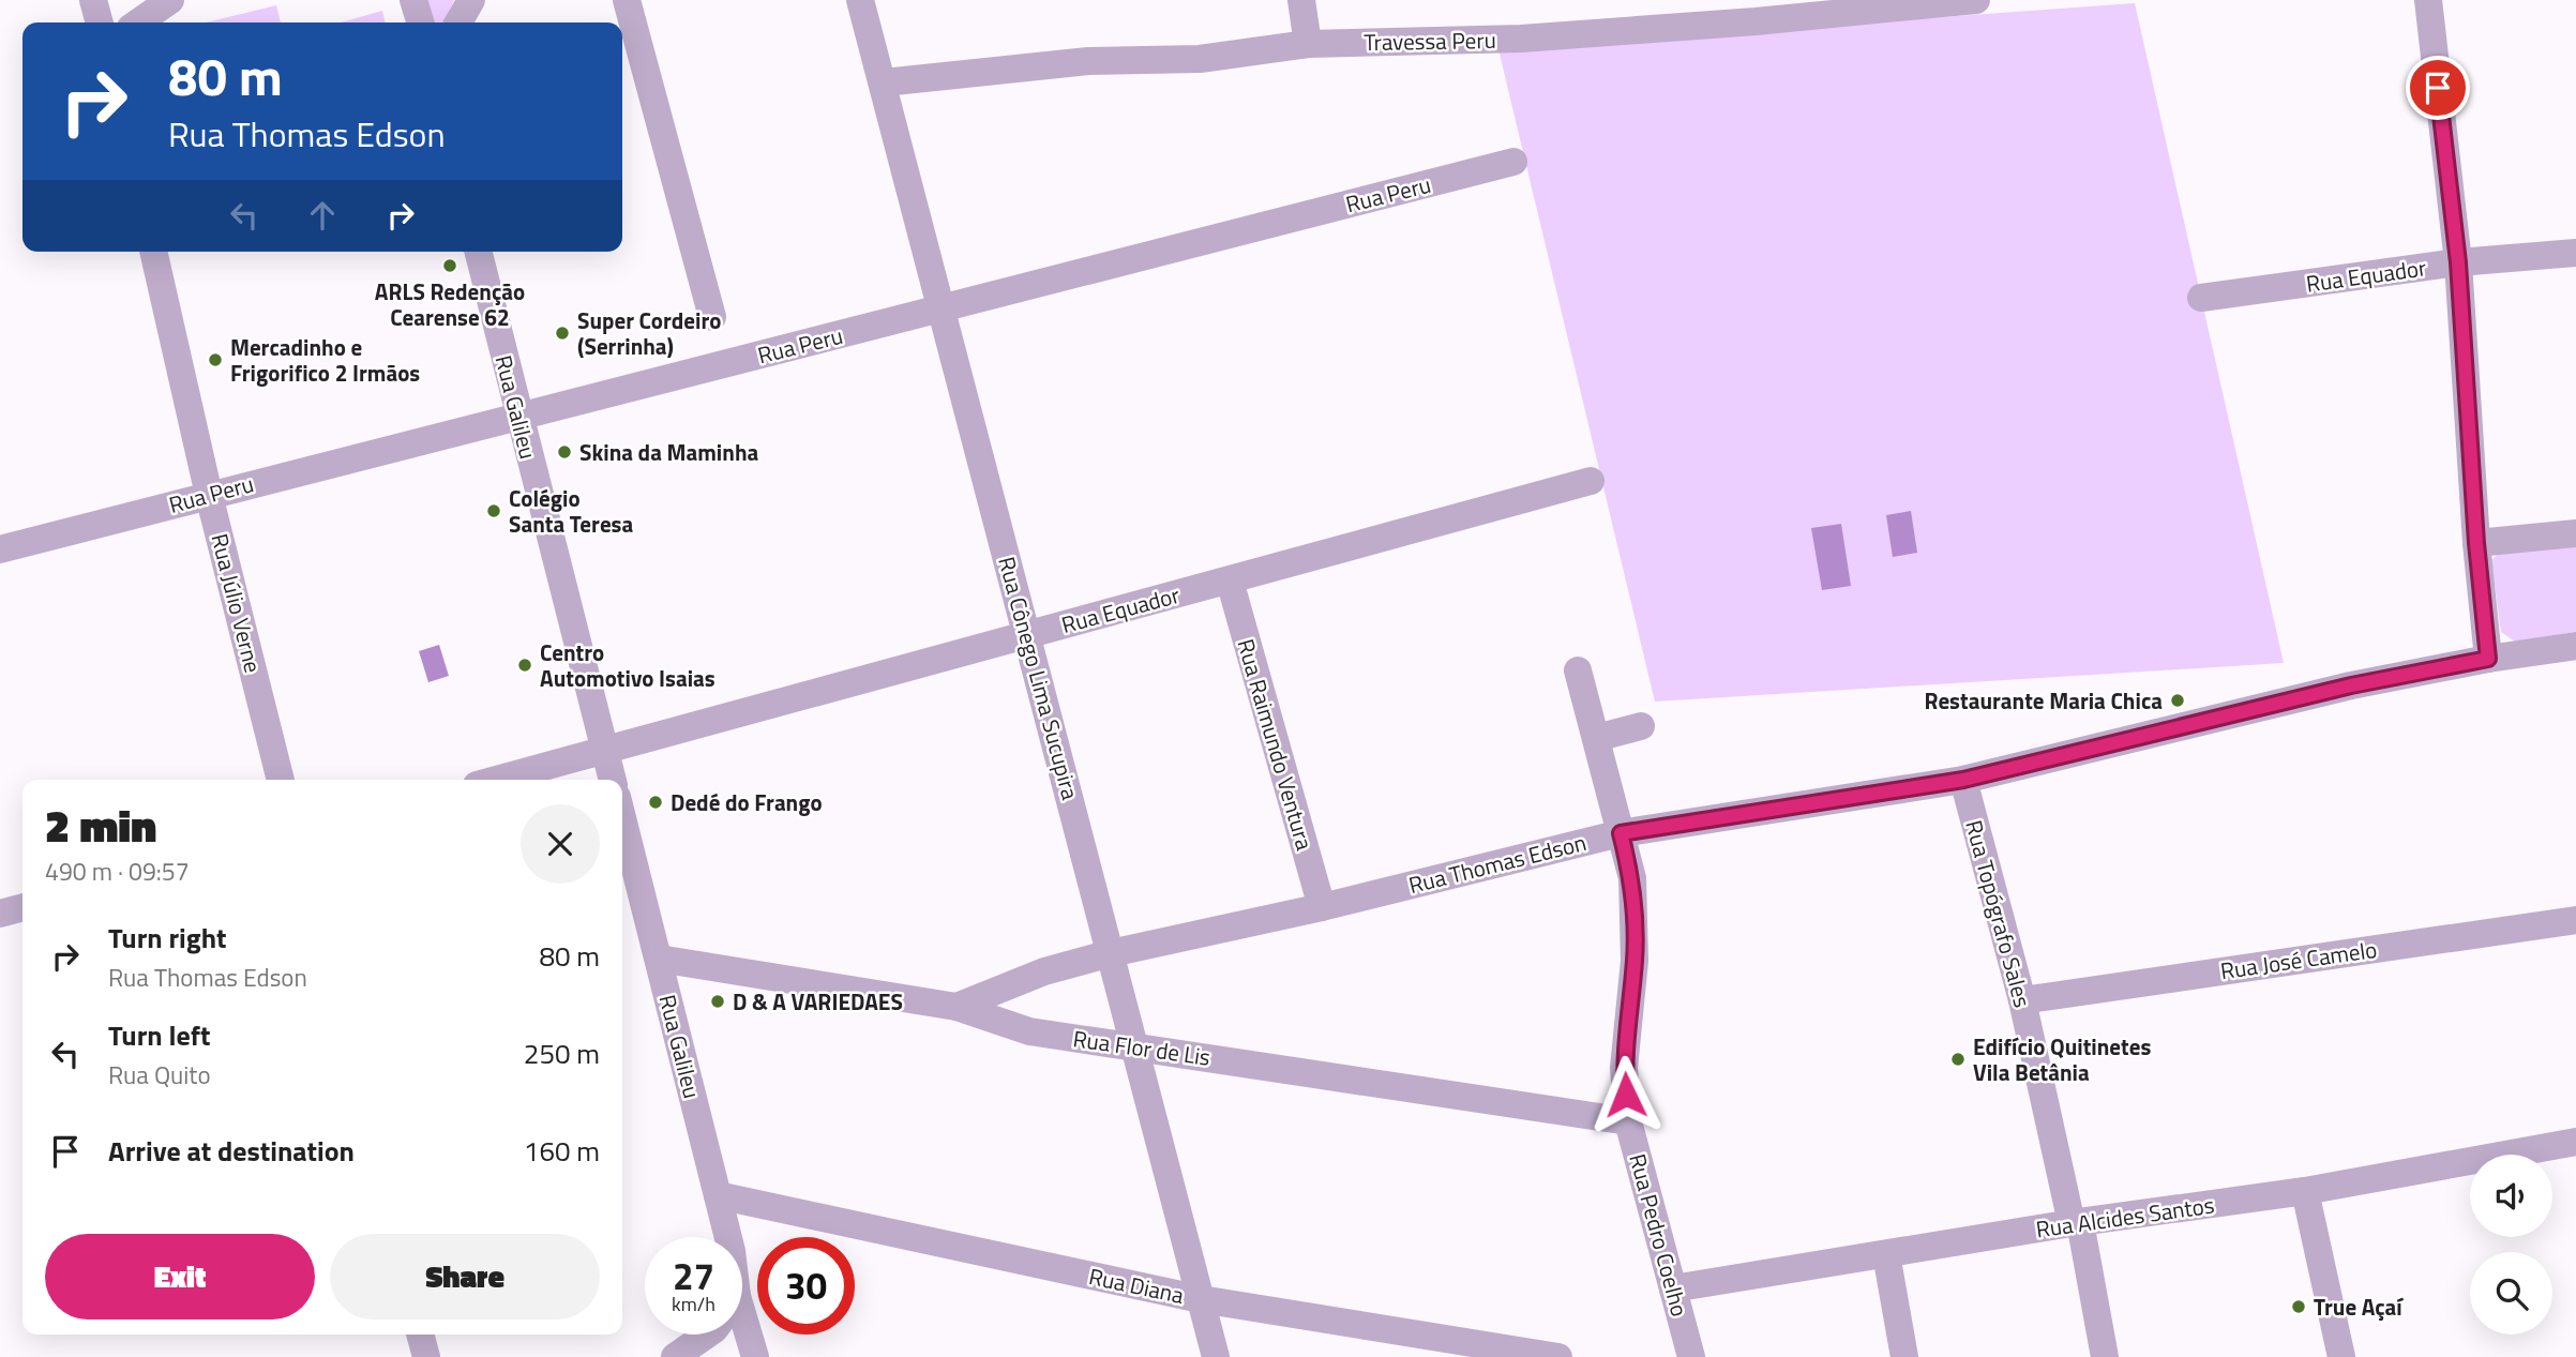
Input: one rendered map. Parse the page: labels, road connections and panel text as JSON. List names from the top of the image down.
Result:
{
  "streets": {
    "street": [
      "Travessa Peru",
      "Rua Peru",
      "Rua Equador",
      "Rua Galileu",
      "Rua Júlio Verne",
      "Rua Cônego Lima Sucupira",
      "Rua Raimundo Ventura",
      "Rua Thomas Edson",
      "Rua Topógrafo Sales",
      "Rua José Camelo",
      "Rua Flor de Lis",
      "Rua Alcides Santos",
      "Rua Pedro Coelho",
      "Rua Diana"
    ]
  },
  "crossings": [
    ["Travessa Peru", "Rua Cônego Lima Sucupira"],
    ["Rua Peru", "Rua Galileu"],
    ["Rua Peru", "Rua Júlio Verne"],
    ["Rua Peru", "Rua Cônego Lima Sucupira"],
    ["Rua Equador", "Rua Galileu"],
    ["Rua Equador", "Rua Cônego Lima Sucupira"],
    ["Rua Equador", "Rua Raimundo Ventura"],
    ["Rua Galileu", "Rua Flor de Lis"],
    ["Rua Galileu", "Rua Diana"],
    ["Rua Cônego Lima Sucupira", "Rua Thomas Edson"],
    ["Rua Cônego Lima Sucupira", "Rua Flor de Lis"],
    ["Rua Cônego Lima Sucupira", "Rua Diana"],
    ["Rua Raimundo Ventura", "Rua Thomas Edson"],
    ["Rua Thomas Edson", "Rua Topógrafo Sales"],
    ["Rua Thomas Edson", "Rua Flor de Lis"],
    ["Rua Thomas Edson", "Rua Pedro Coelho"],
    ["Rua Topógrafo Sales", "Rua José Camelo"],
    ["Rua Topógrafo Sales", "Rua Alcides Santos"],
    ["Rua Flor de Lis", "Rua Pedro Coelho"],
    ["Rua Alcides Santos", "Rua Pedro Coelho"]
  ],
  "places": [
    "ARLS Redenção Cearense 62",
    "Super Cordeiro (Serrinha)",
    "Mercadinho e Frigorifico 2 Irmãos",
    "Skina da Maminha",
    "Colégio Santa Teresa",
    "Centro Automotivo Isaias",
    "Restaurante Maria Chica",
    "Dedé do Frango",
    "D & A VARIEDAES",
    "Edifício Quitinetes Vila Betânia",
    "True Açaí"
  ],
  "page": {
    "turn": ["80 m", "Rua Thomas Edson"],
    "heading": ["2 min", "490 m · 09:57"],
    "list": [
      {
        "name": "Turn right",
        "note": "Rua Thomas Edson",
        "value": "80 m"
      },
      {
        "name": "Turn left",
        "note": "Rua Quito",
        "value": "250 m"
      },
      {
        "name": "Arrive at destination",
        "value": "160 m"
      }
    ],
    "buttons": ["Exit", "Share"],
    "speed": "27 km/h",
    "limit": "30"
  }
}
